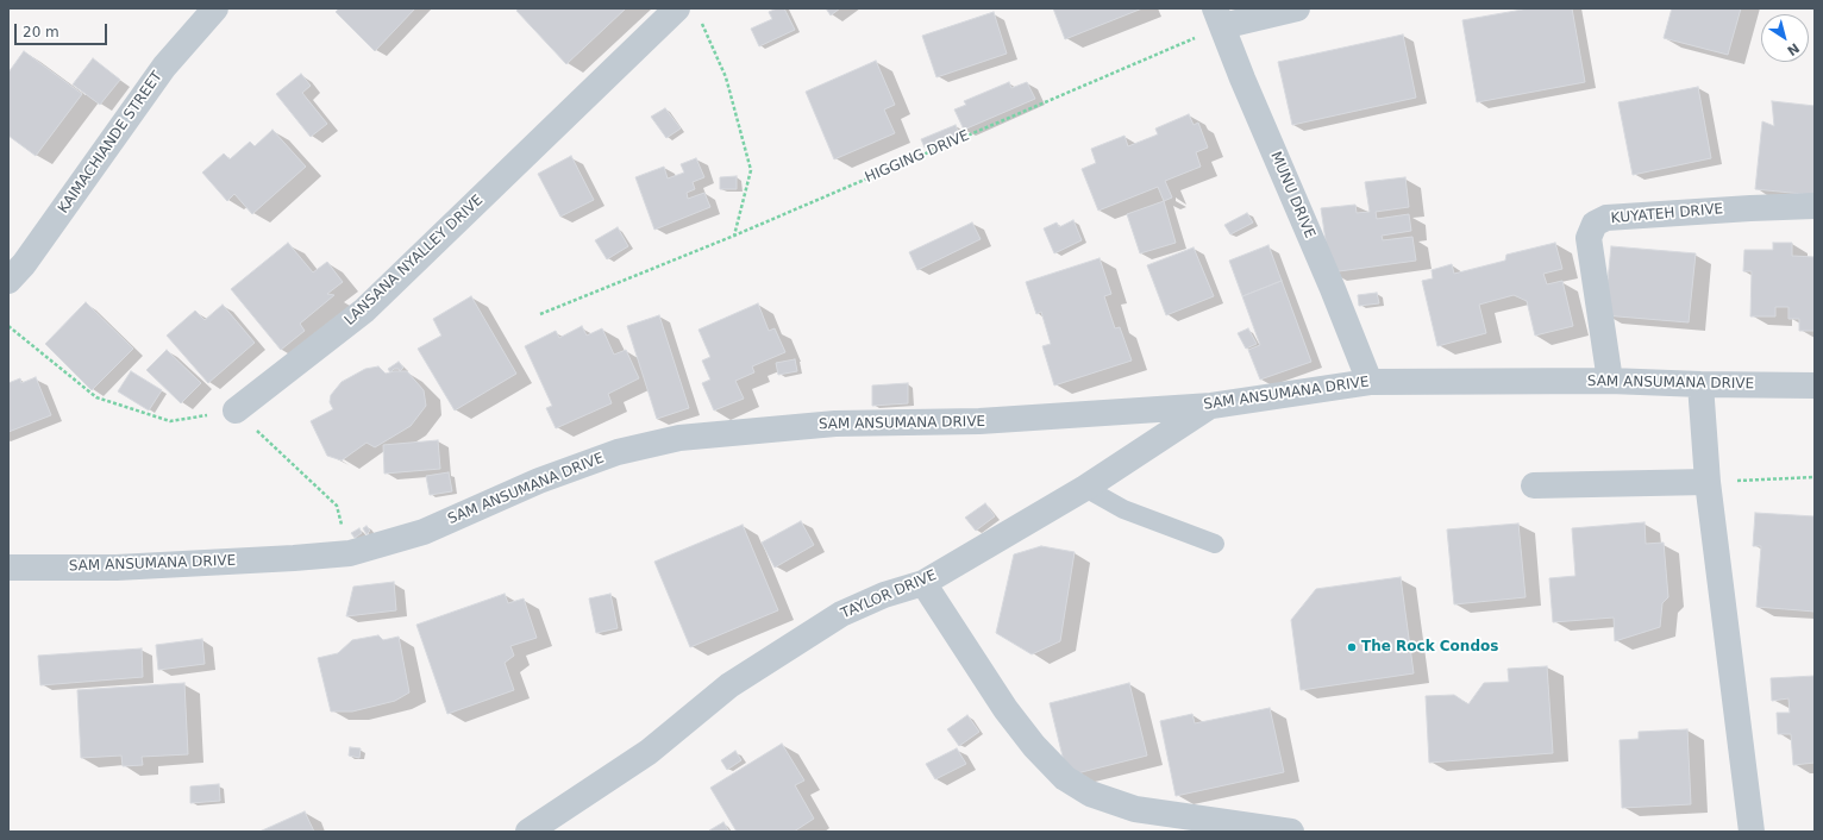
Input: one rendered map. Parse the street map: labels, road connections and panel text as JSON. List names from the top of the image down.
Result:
{
  "streets": {
    "street": [
      "KAIMACHIANDE STREET",
      "MUNU DRIVE",
      "KUYATEH DRIVE",
      "LANSANA NYALLEY DRIVE",
      "SAM ANSUMANA DRIVE",
      "TAYLOR DRIVE"
    ],
    "path": ["HIGGING DRIVE"]
  },
  "crossings": [
    ["HIGGING DRIVE", "MUNU DRIVE"],
    ["MUNU DRIVE", "SAM ANSUMANA DRIVE"],
    ["KUYATEH DRIVE", "SAM ANSUMANA DRIVE"],
    ["SAM ANSUMANA DRIVE", "TAYLOR DRIVE"]
  ],
  "places": ["The Rock Condos"],
  "scale_bar": "20 m",
  "north": "bottom right"
}
